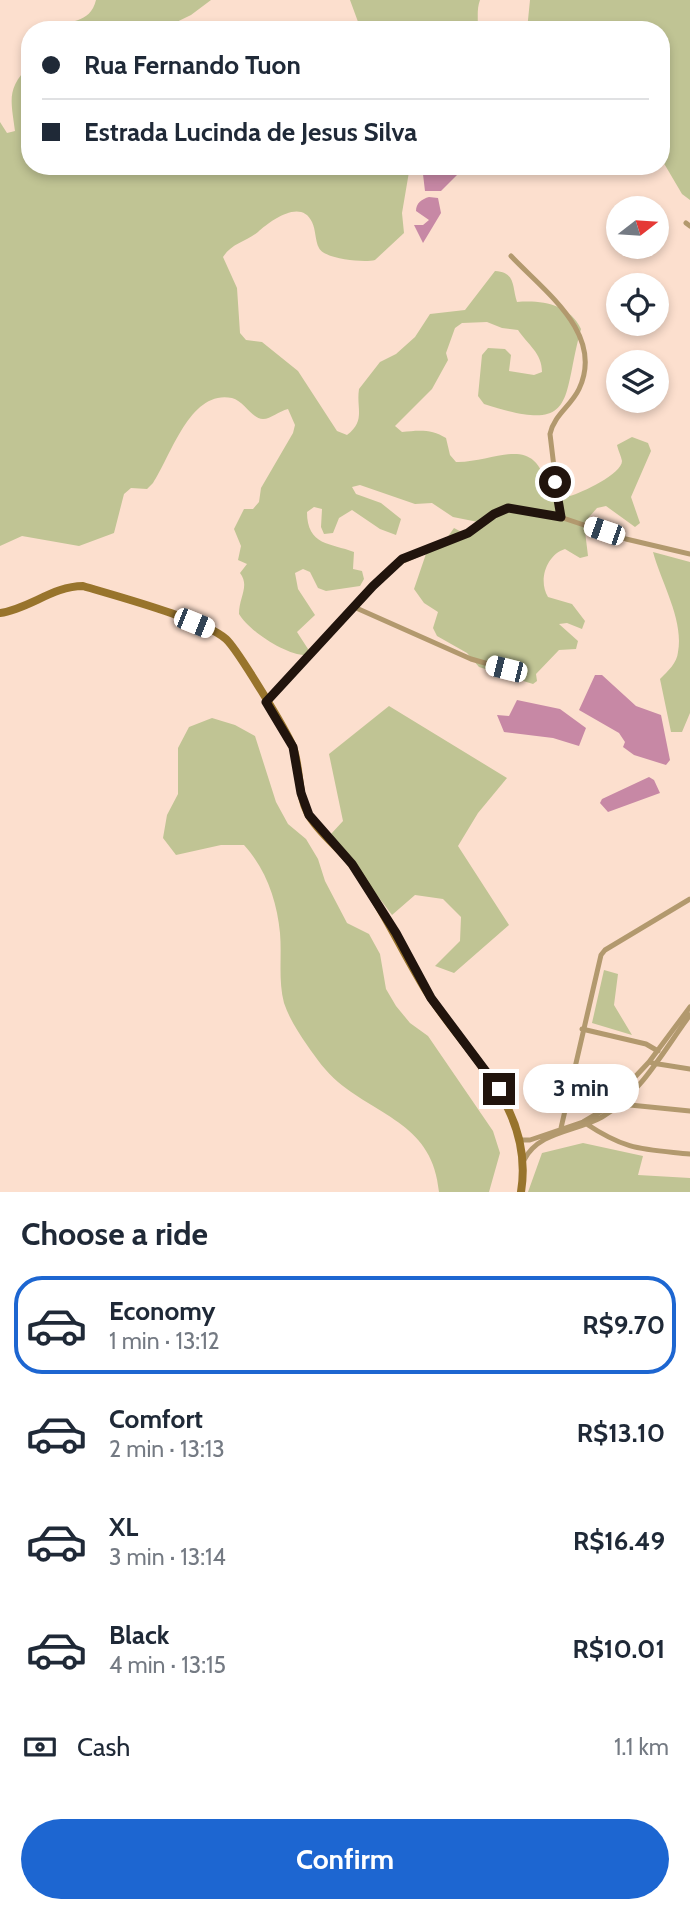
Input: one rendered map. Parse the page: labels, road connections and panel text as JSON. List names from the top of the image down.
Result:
{
  "north": "right",
  "page": {
    "banner": ["Rua Fernando Tuon", "Estrada Lucinda de Jesus Silva"],
    "bubble": "3 min",
    "heading": "Choose a ride",
    "list": [
      {
        "name": "Economy",
        "note": "1 min · 13:12",
        "value": "R$9.70"
      },
      {
        "name": "Comfort",
        "note": "2 min · 13:13",
        "value": "R$13.10"
      },
      {
        "name": "XL",
        "note": "3 min · 13:14",
        "value": "R$16.49"
      },
      {
        "name": "Black",
        "note": "4 min · 13:15",
        "value": "R$10.01"
      }
    ],
    "pay": ["Cash", "1.1 km"],
    "buttons": "Confirm"
  }
}
